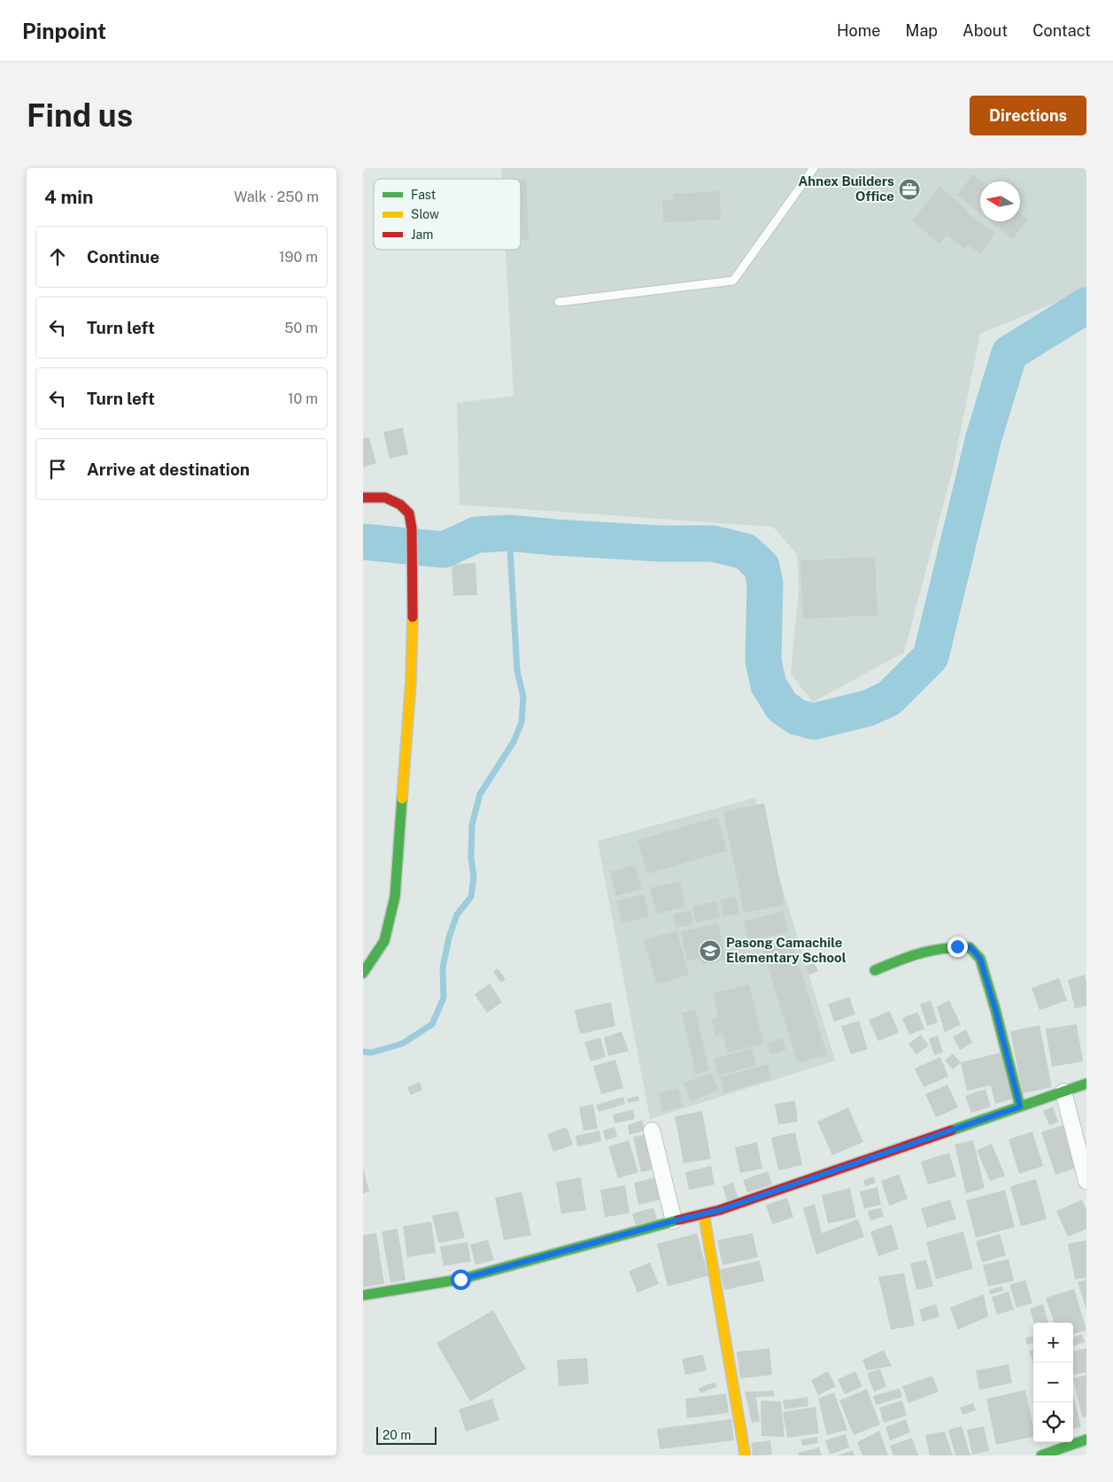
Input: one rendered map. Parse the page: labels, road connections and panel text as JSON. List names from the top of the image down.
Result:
{
  "places": {
    "office": ["Ahnex Builders Office"],
    "school or university": ["Pasong Camachile Elementary School"]
  },
  "legend": ["Fast", "Slow", "Jam"],
  "scale_bar": "20 m",
  "north": "left",
  "page": {
    "header": "Pinpoint",
    "nav": [
      "Home",
      "Map",
      "About",
      "Contact"
    ],
    "buttons": "Directions",
    "title": "Find us",
    "heading": ["4 min", "Walk · 250 m"],
    "list": [
      ["Continue", "190 m"],
      ["Turn left", "50 m"],
      ["Turn left", "10 m"],
      "Arrive at destination"
    ],
    "map_buttons": ["+", "−"],
    "scale": "20 m"
  }
}
